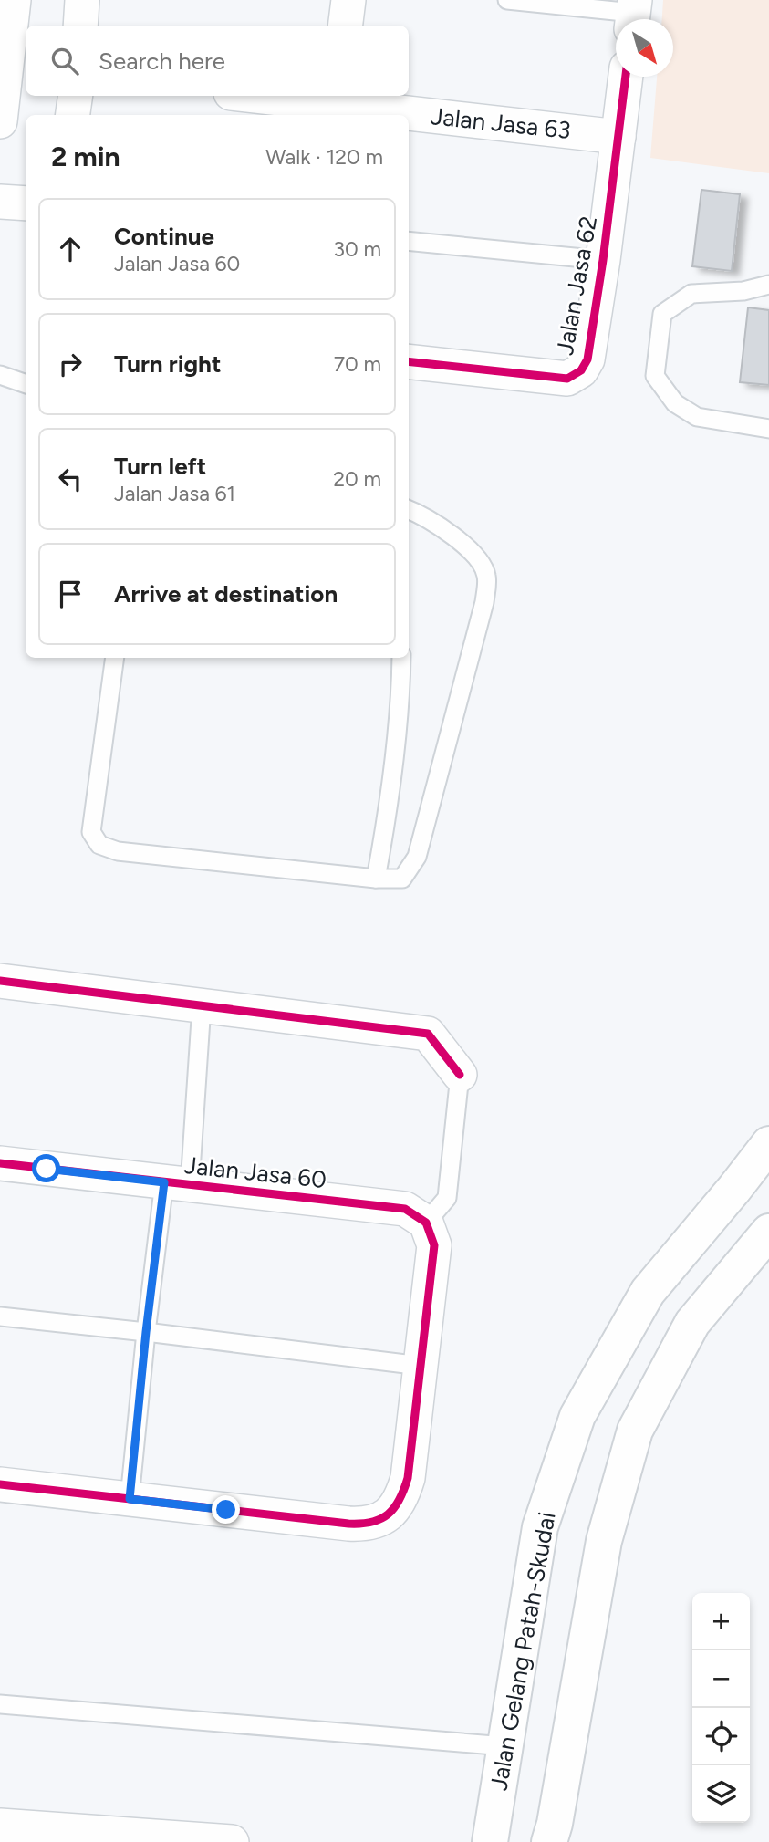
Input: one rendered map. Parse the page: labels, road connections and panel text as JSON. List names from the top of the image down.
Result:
{
  "streets": {
    "main road": ["Jalan Gelang Patah-Skudai"],
    "street": ["Jalan Jasa 63", "Jalan Jasa 62", "Jalan Jasa 60"]
  },
  "crossings": [
    ["Jalan Jasa 63", "Jalan Jasa 62"]
  ],
  "north": "bottom right",
  "page": {
    "search": "Search here",
    "heading": ["2 min", "Walk · 120 m"],
    "list": [
      ["Continue", "Jalan Jasa 60", "30 m"],
      ["Turn right", "70 m"],
      ["Turn left", "Jalan Jasa 61", "20 m"],
      "Arrive at destination"
    ],
    "map_buttons": ["+", "−"]
  }
}
